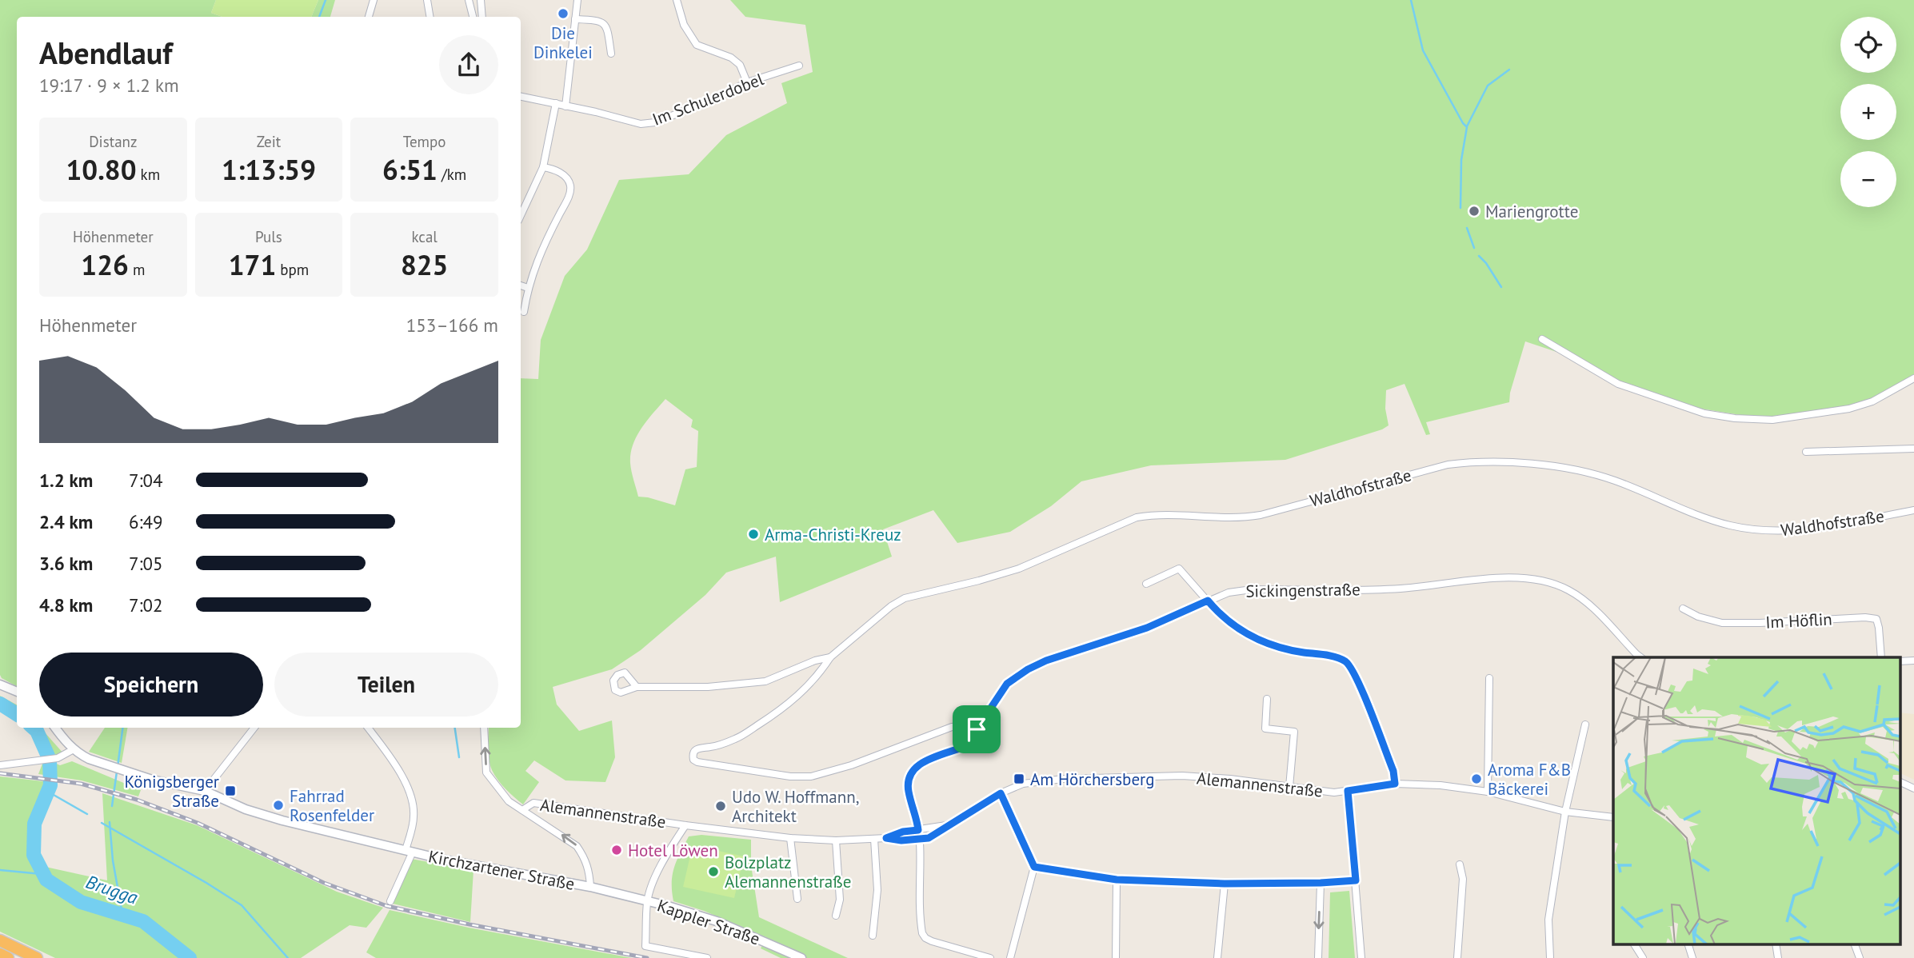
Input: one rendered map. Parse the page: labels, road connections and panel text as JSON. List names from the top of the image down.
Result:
{
  "streets": {
    "street": [
      "Im Schulerdobel",
      "Waldhofstraße",
      "Sickingenstraße",
      "Im Höflin",
      "Alemannenstraße",
      "Kirchzartener Straße",
      "Kappler Straße"
    ]
  },
  "crossings": [
    ["Alemannenstraße", "Kappler Straße"],
    ["Kirchzartener Straße", "Kappler Straße"]
  ],
  "water": ["Brugga"],
  "places": {
    "other": [
      "Die Dinkelei",
      "Mariengrotte",
      "Arma-Christi-Kreuz",
      "Aroma F&B Bäckerei",
      "Fahrrad Rosenfelder",
      "Udo W. Hoffmann, Architekt",
      "Hotel Löwen",
      "Bolzplatz Alemannenstraße"
    ],
    "transit": ["Am Hörchersberg", "Königsberger Straße"]
  },
  "page": {
    "map_buttons": ["+", "−"],
    "heading": ["Abendlauf", "19:17 · 9 × 1.2 km"],
    "stats": [
      ["Distanz", "10.80 km"],
      ["Zeit", "1:13:59"],
      ["Tempo", "6:51 /km"],
      ["Höhenmeter", "126 m"],
      ["Puls", "171 bpm"],
      ["kcal", "825"]
    ],
    "chart": ["Höhenmeter", "153–166 m"],
    "list": [
      {
        "name": "1.2 km",
        "note": "7:04"
      },
      {
        "name": "2.4 km",
        "note": "6:49"
      },
      {
        "name": "3.6 km",
        "note": "7:05"
      },
      {
        "name": "4.8 km",
        "note": "7:02"
      }
    ],
    "buttons": ["Speichern", "Teilen"]
  }
}
